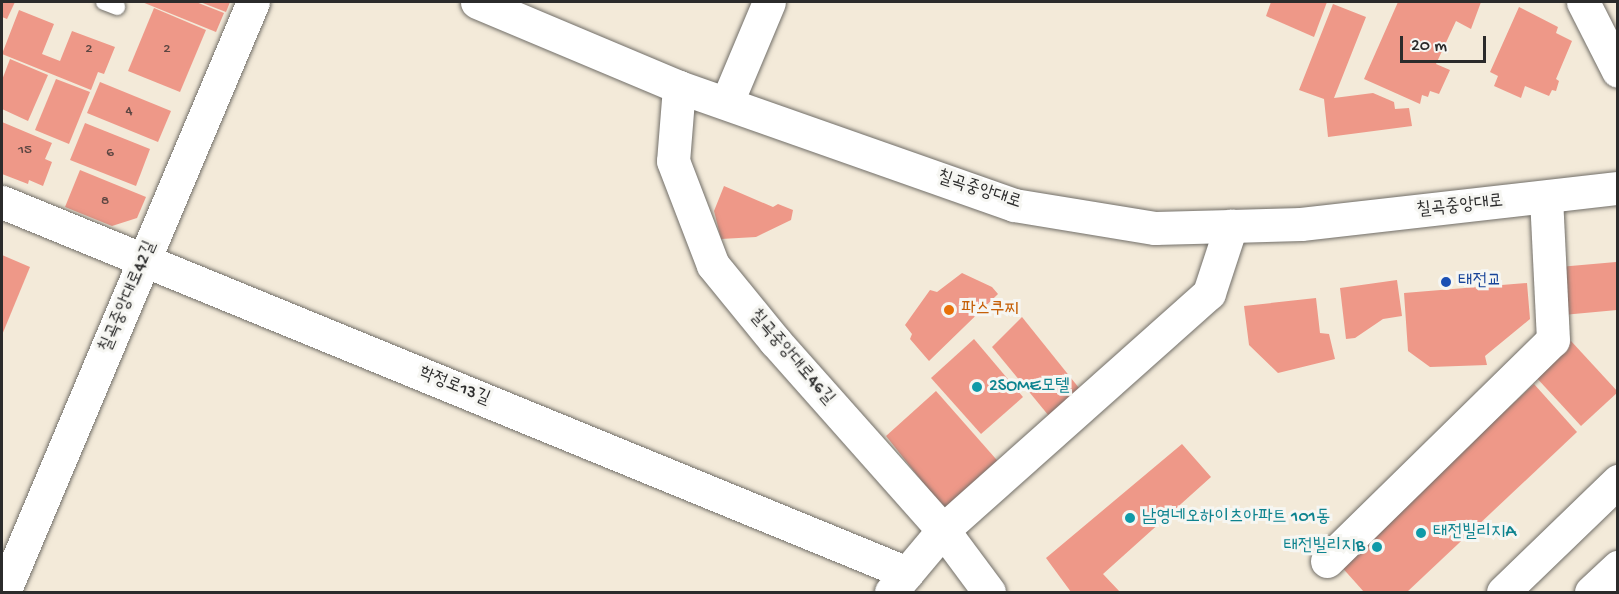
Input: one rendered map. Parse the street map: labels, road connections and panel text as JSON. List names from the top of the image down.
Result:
{
  "streets": {
    "street": [
      "칠곡중앙대로",
      "칠곡중앙대로42길",
      "칠곡중앙대로46길",
      "학정로13길"
    ]
  },
  "crossings": [
    ["칠곡중앙대로", "칠곡중앙대로46길"],
    ["칠곡중앙대로42길", "학정로13길"]
  ],
  "places": [
    "태전교",
    "파스쿠찌",
    "2SOME모텔",
    "남영네오하이츠아파트 101동",
    "태전빌리지A",
    "태전빌리지B"
  ],
  "house_numbers": [
    "2",
    "2",
    "4",
    "15",
    "6",
    "8"
  ],
  "scale_bar": "20 m"
}
